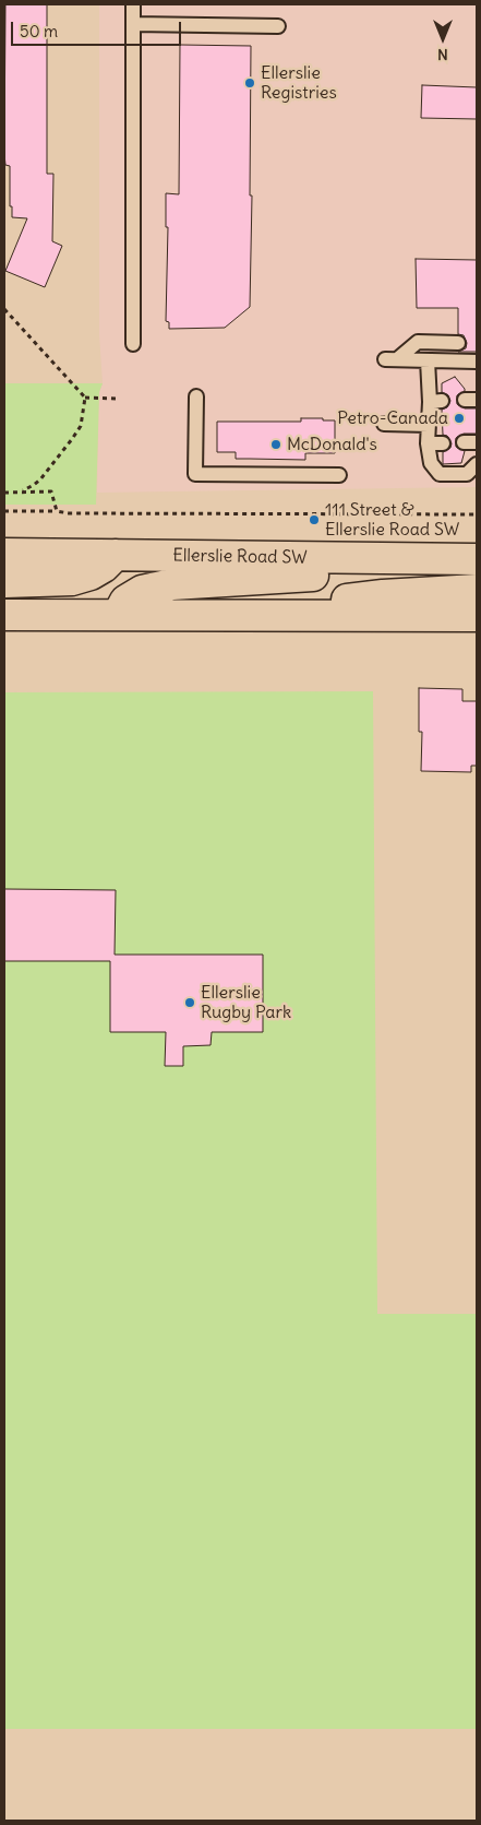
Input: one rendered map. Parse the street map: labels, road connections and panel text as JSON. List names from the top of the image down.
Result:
{
  "streets": {
    "main road": ["Ellerslie Road SW"]
  },
  "places": [
    "Ellerslie Registries",
    "Petro-Canada",
    "McDonald's",
    "111 Street & Ellerslie Road SW",
    "Ellerslie Rugby Park"
  ],
  "scale_bar": "50 m",
  "north": "bottom"
}
